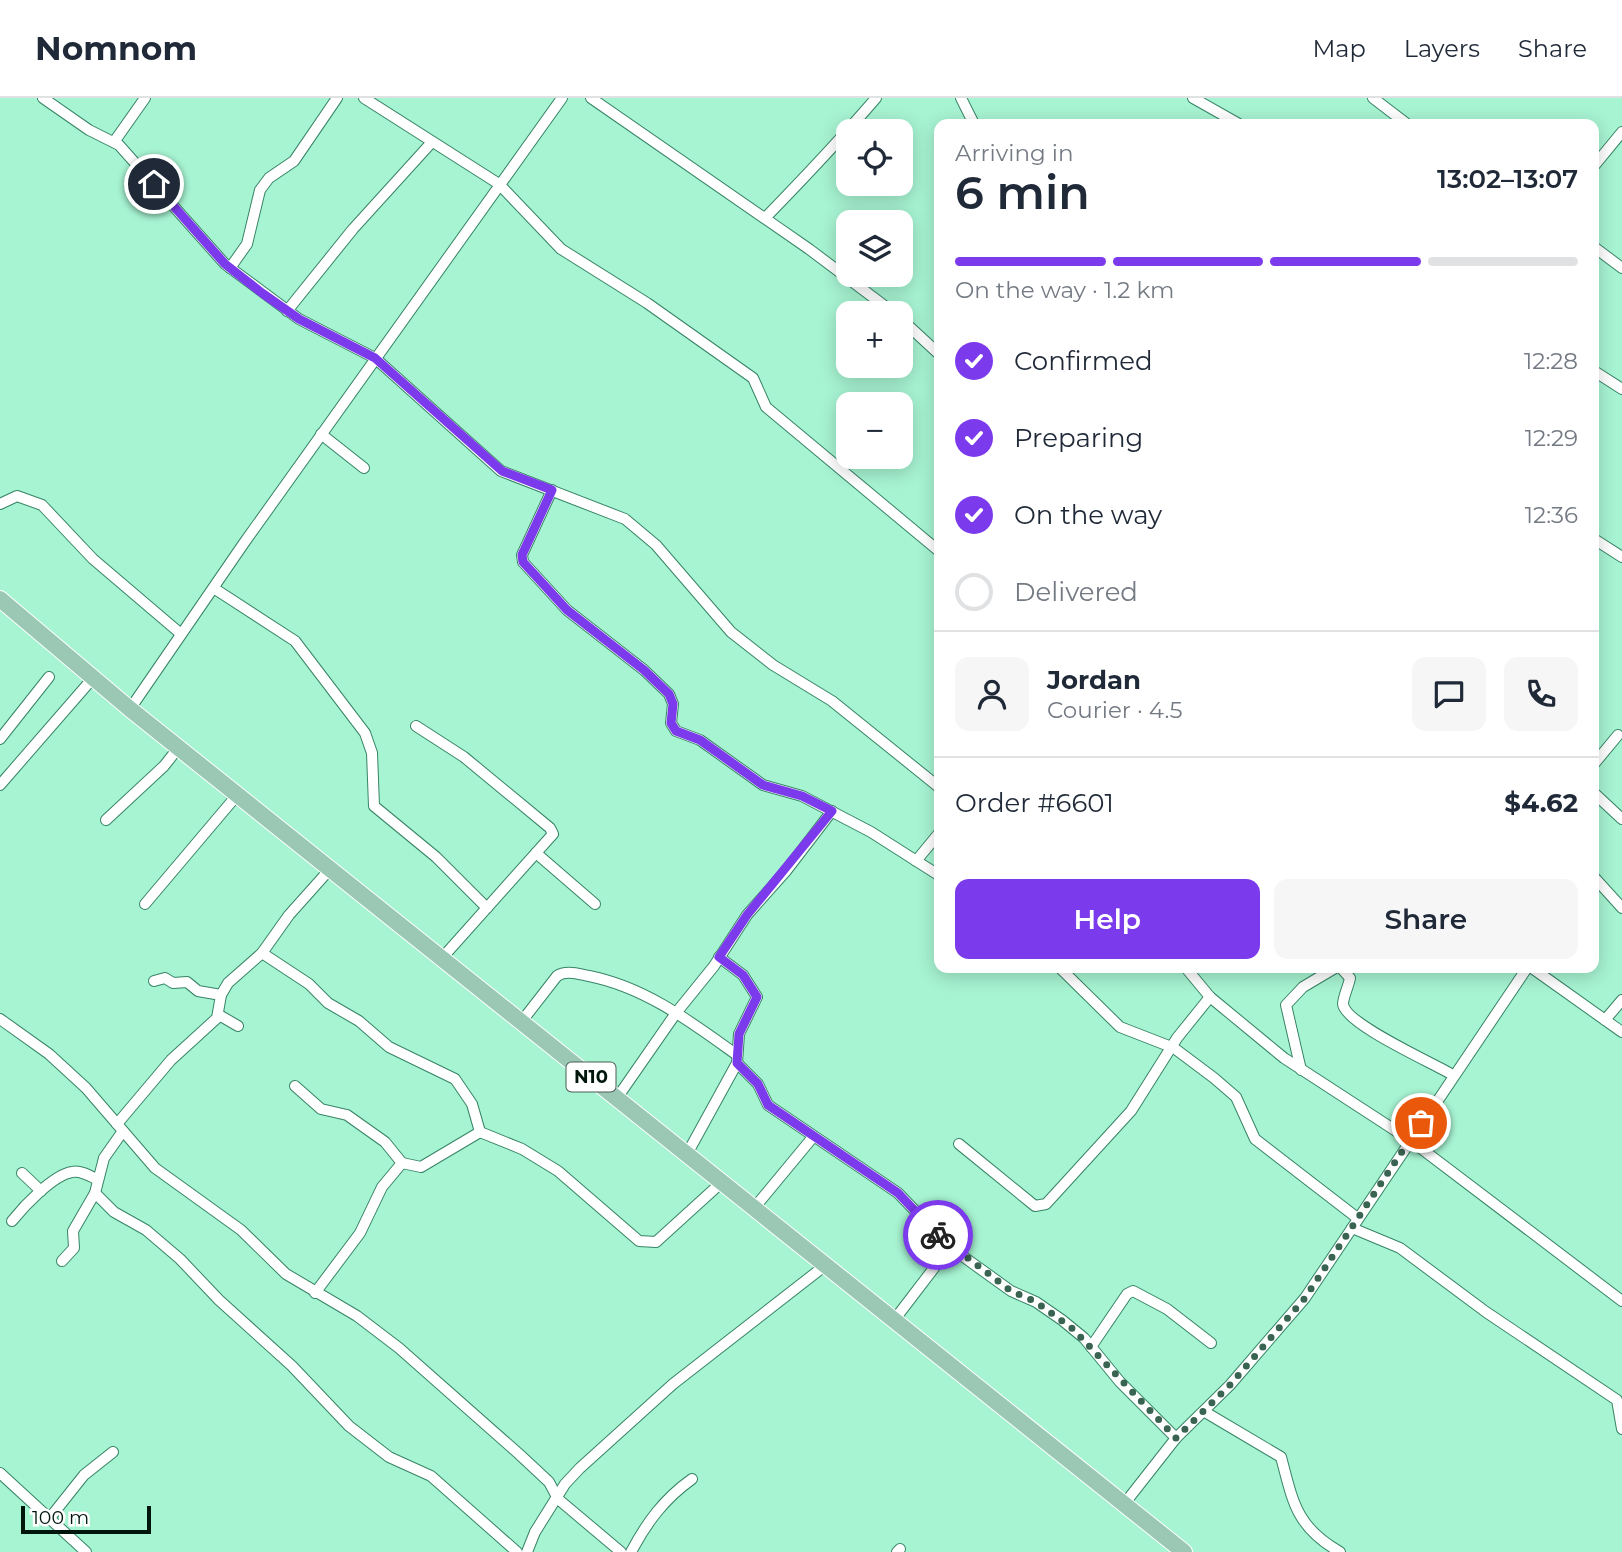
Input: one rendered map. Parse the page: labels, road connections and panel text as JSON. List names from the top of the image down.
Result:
{
  "streets": {
    "main road": ["N10"]
  },
  "scale_bar": "100 m",
  "page": {
    "header": "Nomnom",
    "nav": ["Map", "Layers", "Share"],
    "map_buttons": ["+", "−"],
    "heading": ["6 min", "Arriving in", "13:02–13:07"],
    "panel": [
      "Jordan",
      "Courier · 4.5",
      "Order #6601",
      "$4.62"
    ],
    "bar": "On the way · 1.2 km",
    "list": [
      ["Confirmed", "12:28"],
      ["Preparing", "12:29"],
      ["On the way", "12:36"],
      "Delivered"
    ],
    "buttons": ["Help", "Share"],
    "scale": "100 m"
  }
}
